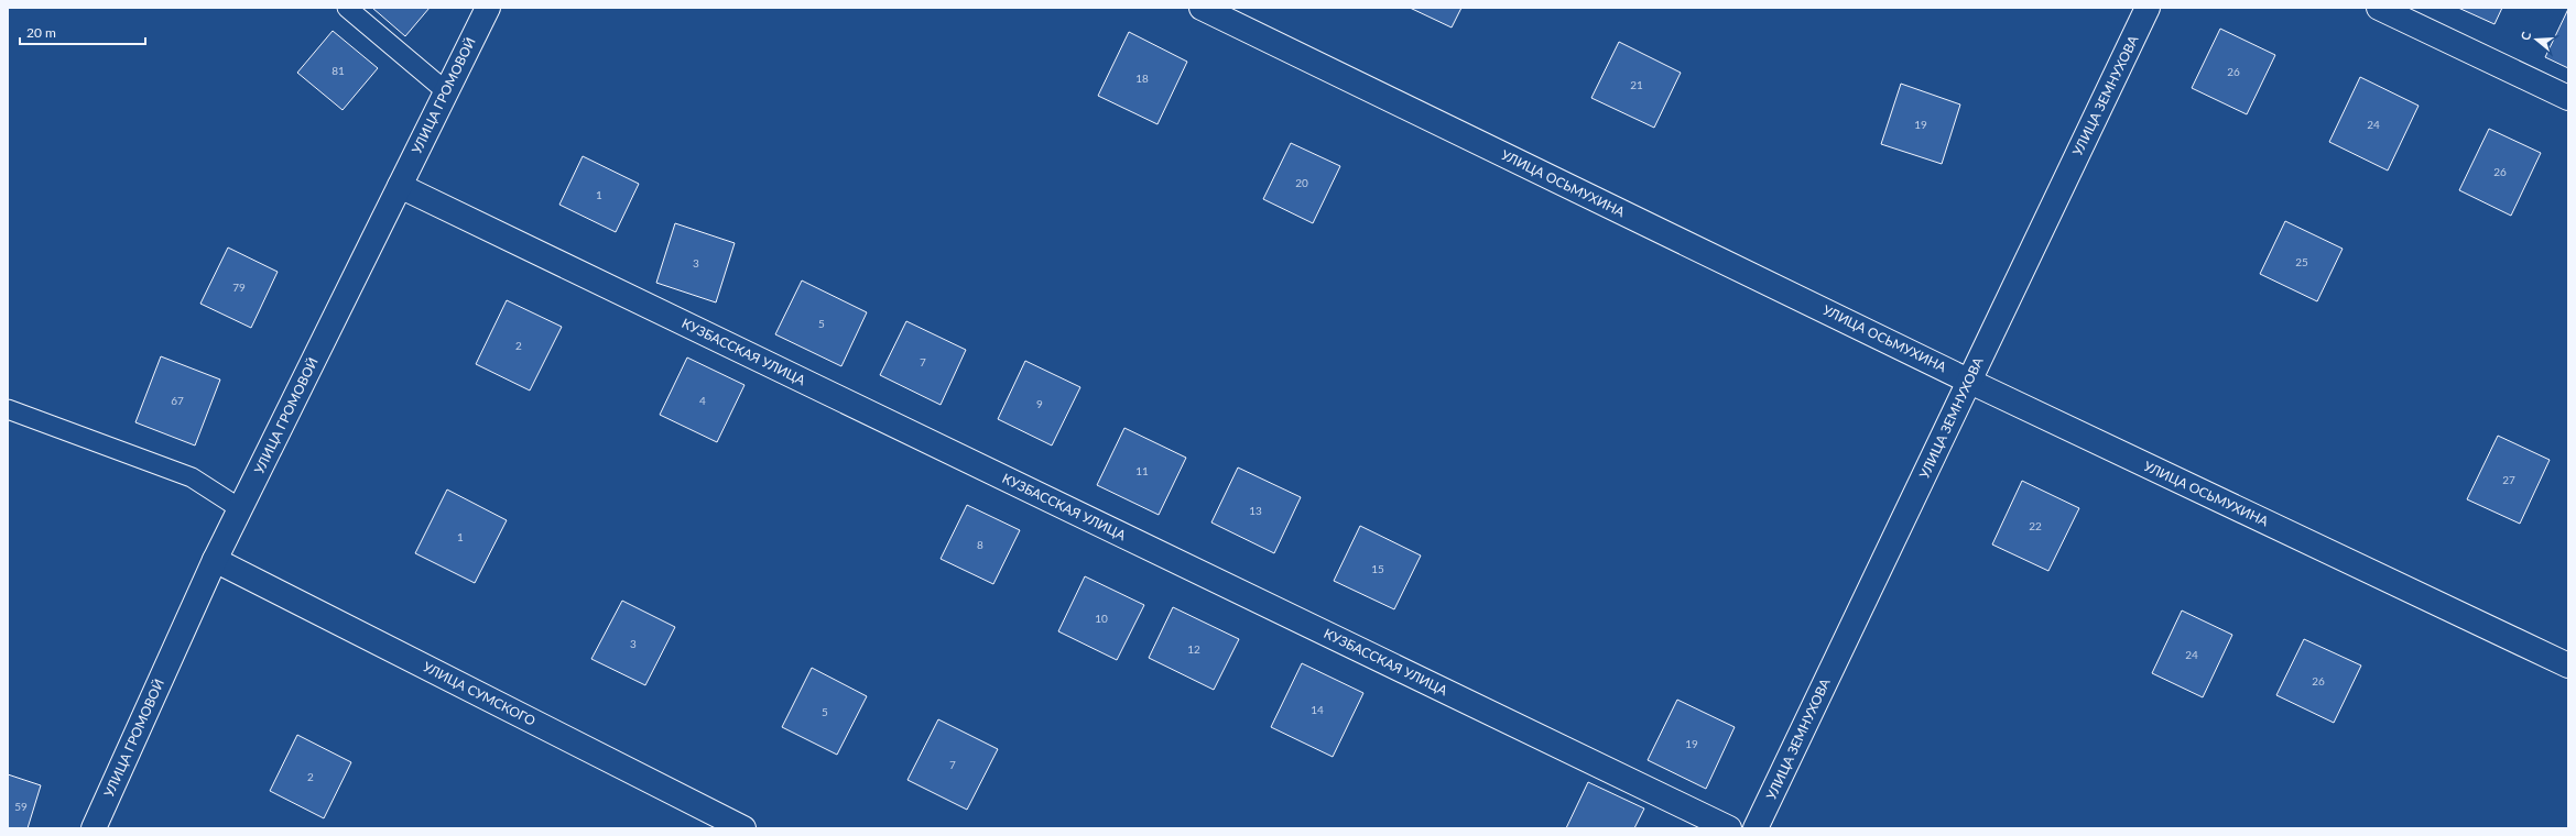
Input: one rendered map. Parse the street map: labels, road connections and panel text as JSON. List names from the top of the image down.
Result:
{
  "streets": {
    "street": [
      "УЛИЦА ГРОМОВОЙ",
      "УЛИЦА ЗЕМНУХОВА",
      "УЛИЦА ОСЬМУХИНА",
      "КУЗБАССКАЯ УЛИЦА",
      "УЛИЦА СУМСКОГО"
    ]
  },
  "crossings": [
    ["УЛИЦА ГРОМОВОЙ", "КУЗБАССКАЯ УЛИЦА"],
    ["УЛИЦА ГРОМОВОЙ", "УЛИЦА СУМСКОГО"],
    ["УЛИЦА ЗЕМНУХОВА", "УЛИЦА ОСЬМУХИНА"]
  ],
  "house_numbers": [
    "81",
    "26",
    "18",
    "21",
    "19",
    "24",
    "26",
    "20",
    "1",
    "25",
    "3",
    "79",
    "5",
    "2",
    "7",
    "67",
    "4",
    "9",
    "11",
    "27",
    "13",
    "22",
    "1",
    "8",
    "15",
    "10",
    "3",
    "12",
    "24",
    "26",
    "14",
    "5",
    "19",
    "7",
    "2",
    "59"
  ],
  "scale_bar": "20 m",
  "north": "left"
}
